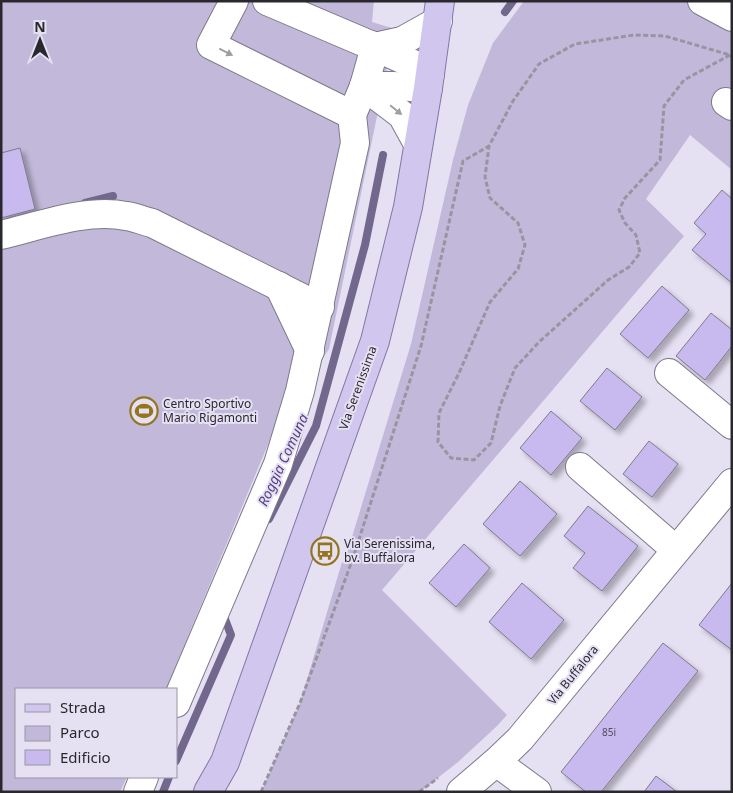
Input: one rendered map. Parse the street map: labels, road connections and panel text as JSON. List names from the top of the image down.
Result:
{
  "streets": {
    "main road": ["Via Serenissima"],
    "street": ["Via Buffalora"]
  },
  "water": ["Roggia Comuna"],
  "places": {
    "sports": ["Centro Sportivo Mario Rigamonti"],
    "bus stop": ["Via Serenissima, bv. Buffalora"]
  },
  "house_numbers": ["85i"],
  "legend": ["Strada", "Parco", "Edificio"],
  "north": "top"
}
